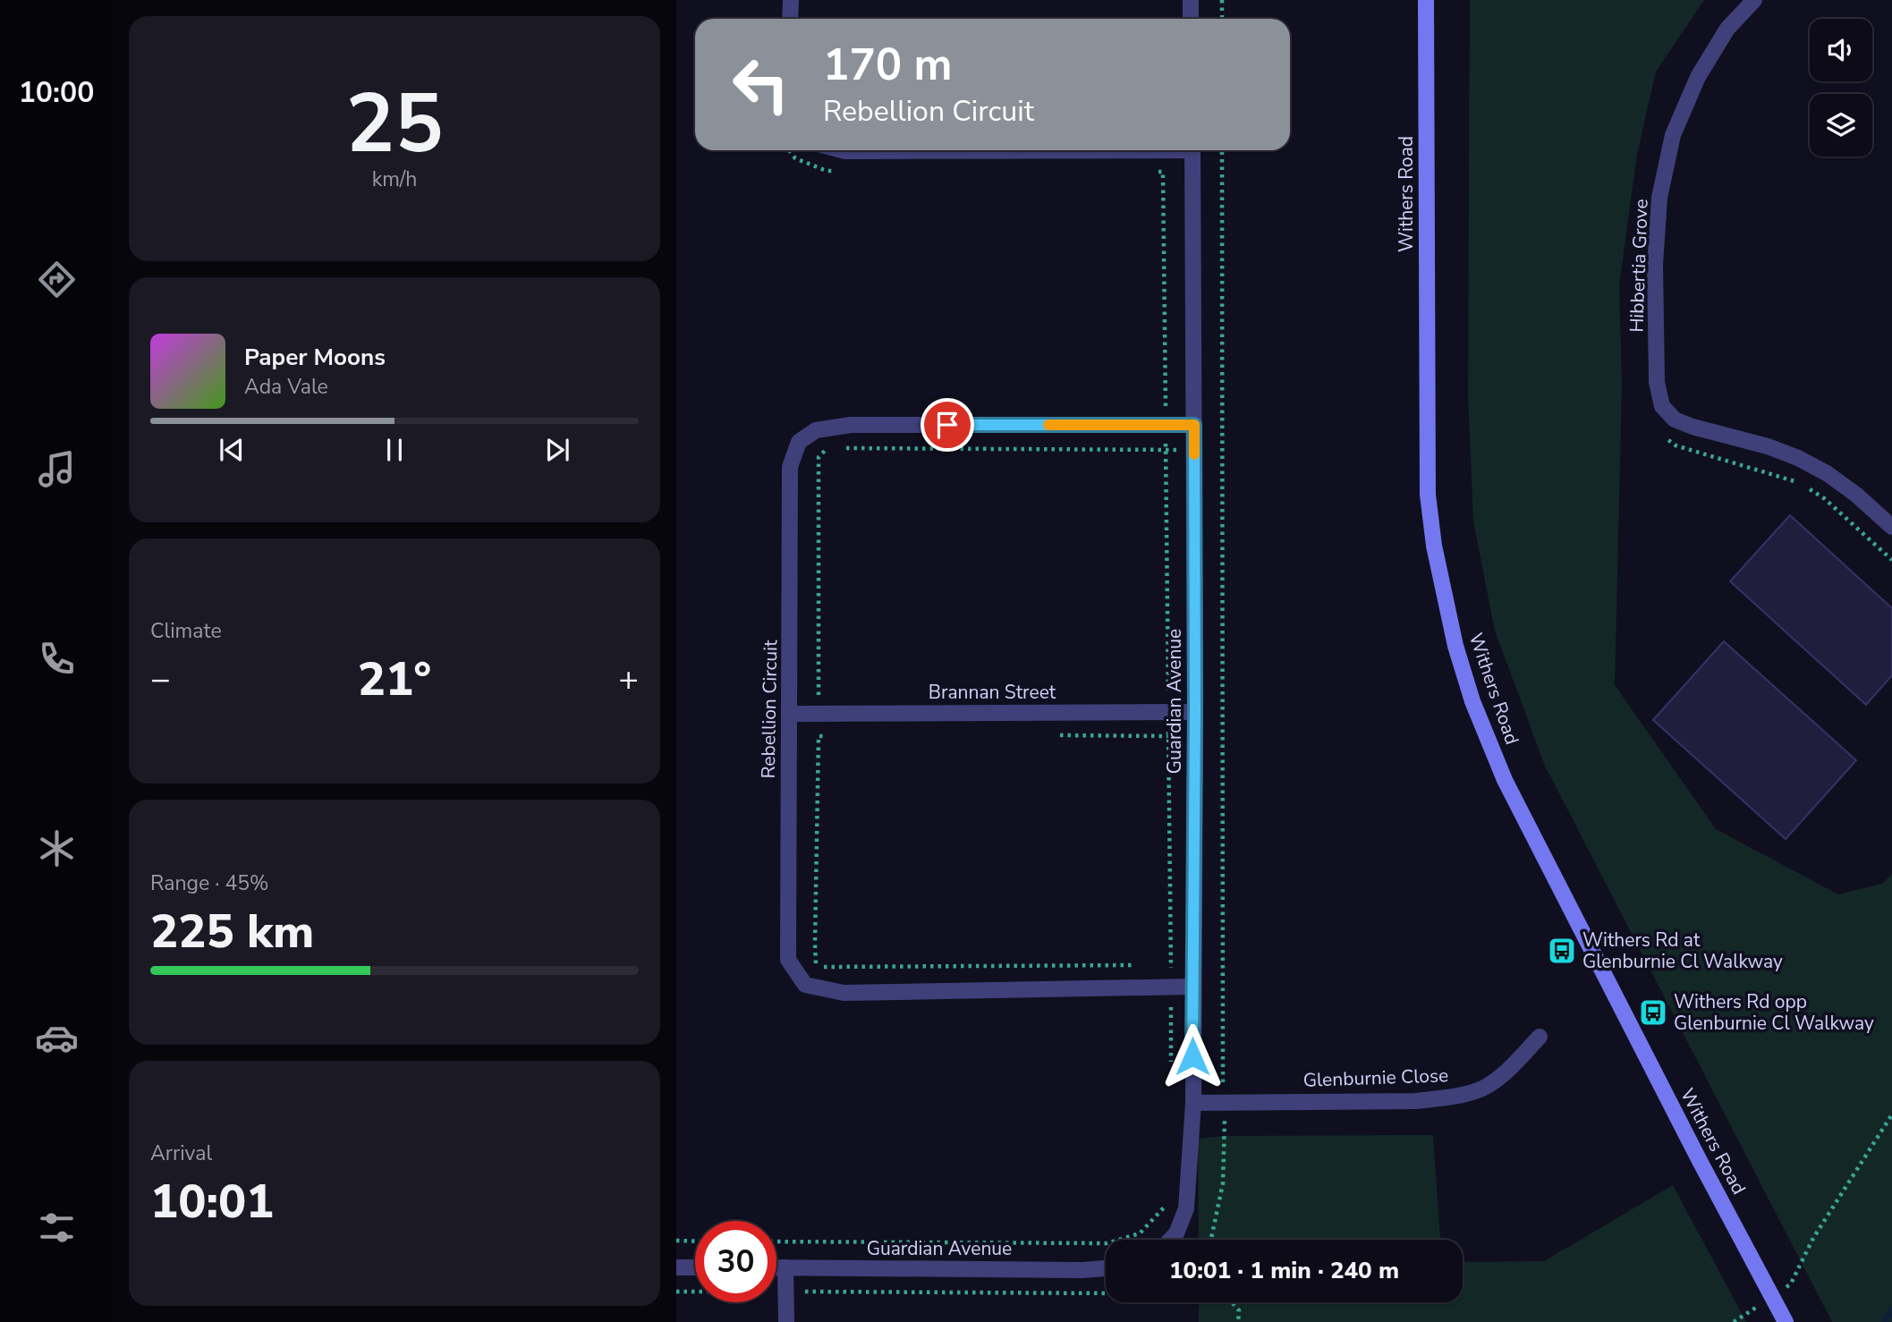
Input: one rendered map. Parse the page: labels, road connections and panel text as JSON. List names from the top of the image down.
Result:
{
  "streets": {
    "main road": ["Withers Road"],
    "street": [
      "Hibbertia Grove",
      "Brannan Street",
      "Guardian Avenue",
      "Rebellion Circuit",
      "Glenburnie Close"
    ]
  },
  "crossings": [
    ["Brannan Street", "Guardian Avenue"],
    ["Brannan Street", "Rebellion Circuit"],
    ["Guardian Avenue", "Rebellion Circuit"],
    ["Guardian Avenue", "Glenburnie Close"]
  ],
  "places": {
    "bus stop": ["Withers Rd at Glenburnie Cl Walkway", "Withers Rd opp Glenburnie Cl Walkway"]
  },
  "page": {
    "tabs": "10:00",
    "tile": [
      ["25", "km/h"],
      "Climate",
      ["Range · 45%", "225 km"],
      ["Arrival", "10:01"]
    ],
    "turn": ["170 m", "Rebellion Circuit"],
    "song": ["Paper Moons", "Ada Vale"],
    "heat": ["−", "21°", "+"],
    "limit": "30",
    "trip": "10:01 · 1 min · 240 m"
  }
}
